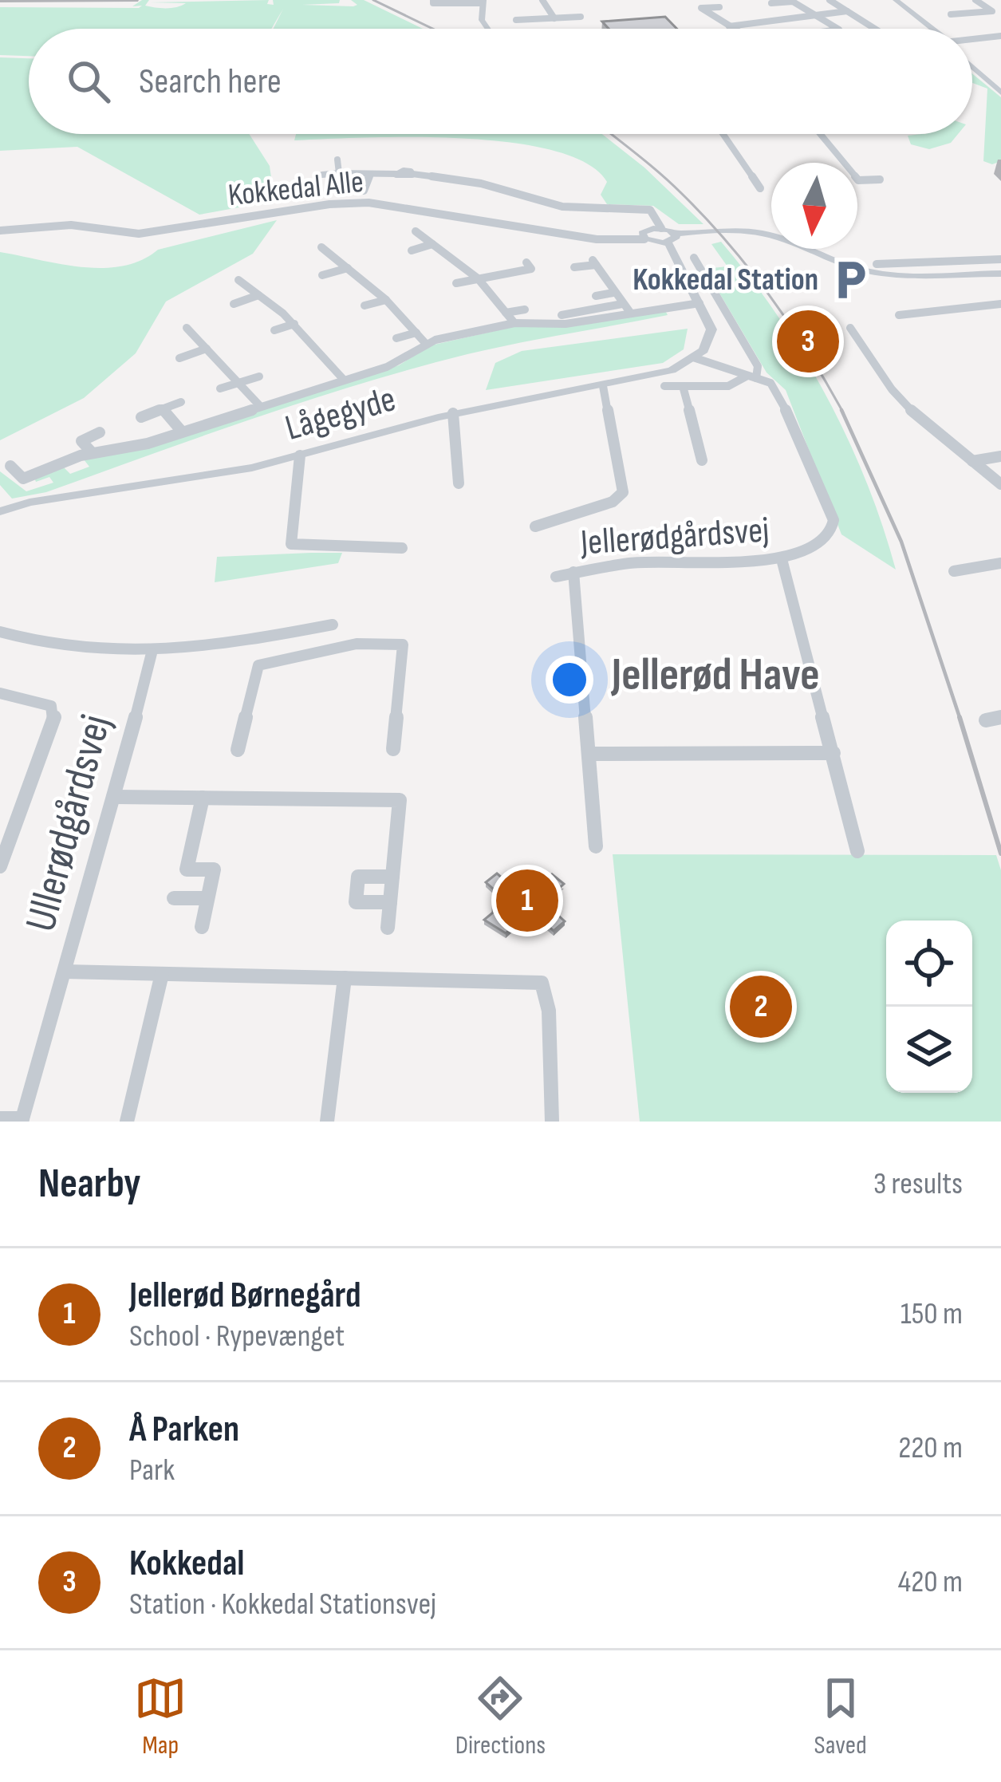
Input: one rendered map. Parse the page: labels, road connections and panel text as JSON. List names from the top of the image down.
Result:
{
  "streets": {
    "street": [
      "Kokkedal Alle",
      "Lågegyde",
      "Jellerødgårdsvej",
      "Ullerødgårdsvej"
    ]
  },
  "crossings": [
    ["Lågegyde", "Jellerødgårdsvej"]
  ],
  "districts": ["Jellerød Have"],
  "places": {
    "parking": ["Kokkedal Station"]
  },
  "north": "bottom",
  "page": {
    "search": "Search here",
    "pins": ["3", "1", "2"],
    "heading": ["Nearby", "3 results"],
    "list": [
      {
        "mark": "1",
        "name": "Jellerød Børnegård",
        "note": "School · Rypevænget",
        "value": "150 m"
      },
      {
        "mark": "2",
        "name": "Å Parken",
        "note": "Park",
        "value": "220 m"
      },
      {
        "mark": "3",
        "name": "Kokkedal",
        "note": "Station · Kokkedal Stationsvej",
        "value": "420 m"
      }
    ],
    "nav": ["Map", "Directions", "Saved"]
  }
}
